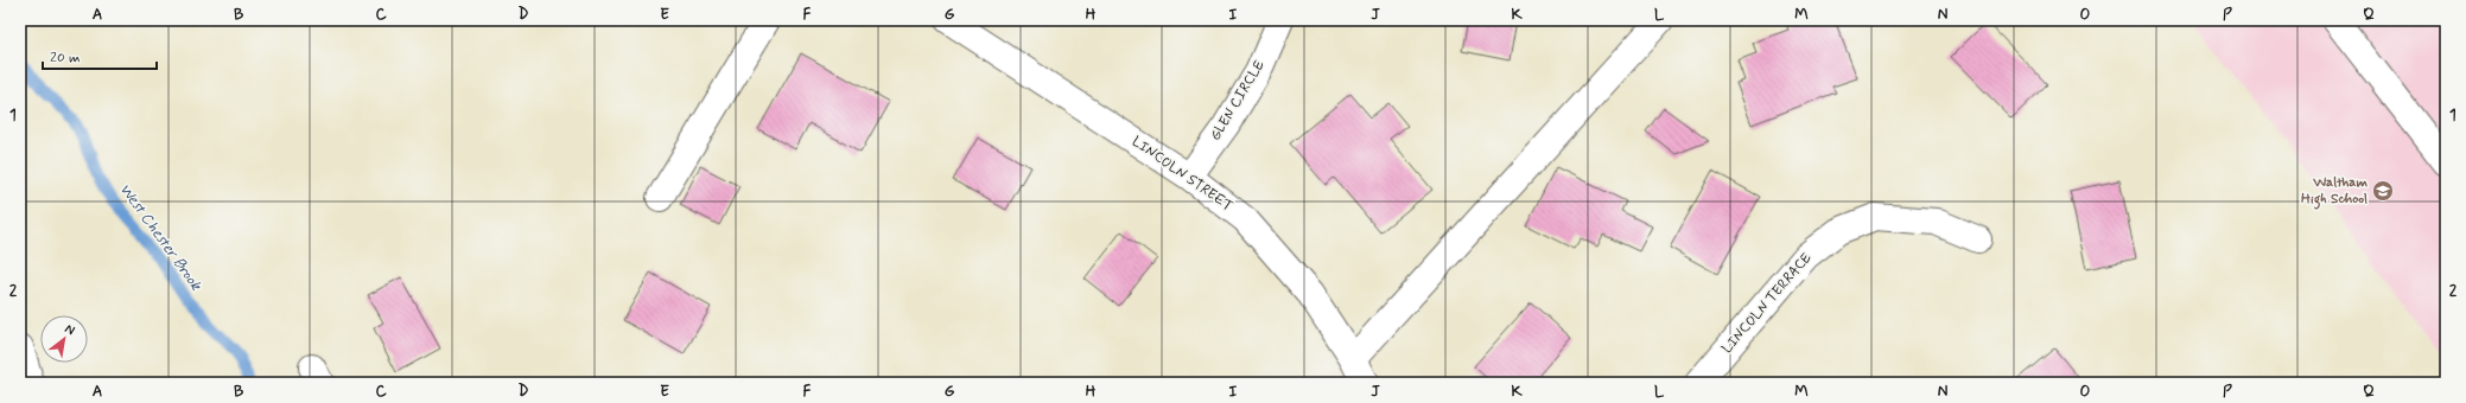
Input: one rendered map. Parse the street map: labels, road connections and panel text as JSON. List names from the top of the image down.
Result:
{
  "streets": {
    "street": ["GLEN CIRCLE", "LINCOLN STREET", "LINCOLN TERRACE"]
  },
  "crossings": [
    ["GLEN CIRCLE", "LINCOLN STREET"]
  ],
  "water": ["West Chester Brook"],
  "places": {
    "school or university": ["Waltham High School"]
  },
  "scale_bar": "20 m",
  "north": "top right",
  "grid": {
    "columns": [
      "A",
      "B",
      "C",
      "D",
      "E",
      "F",
      "G",
      "H",
      "I",
      "J",
      "K",
      "L",
      "M",
      "N",
      "O",
      "P",
      "Q"
    ],
    "rows": ["1", "2"]
  }
}
